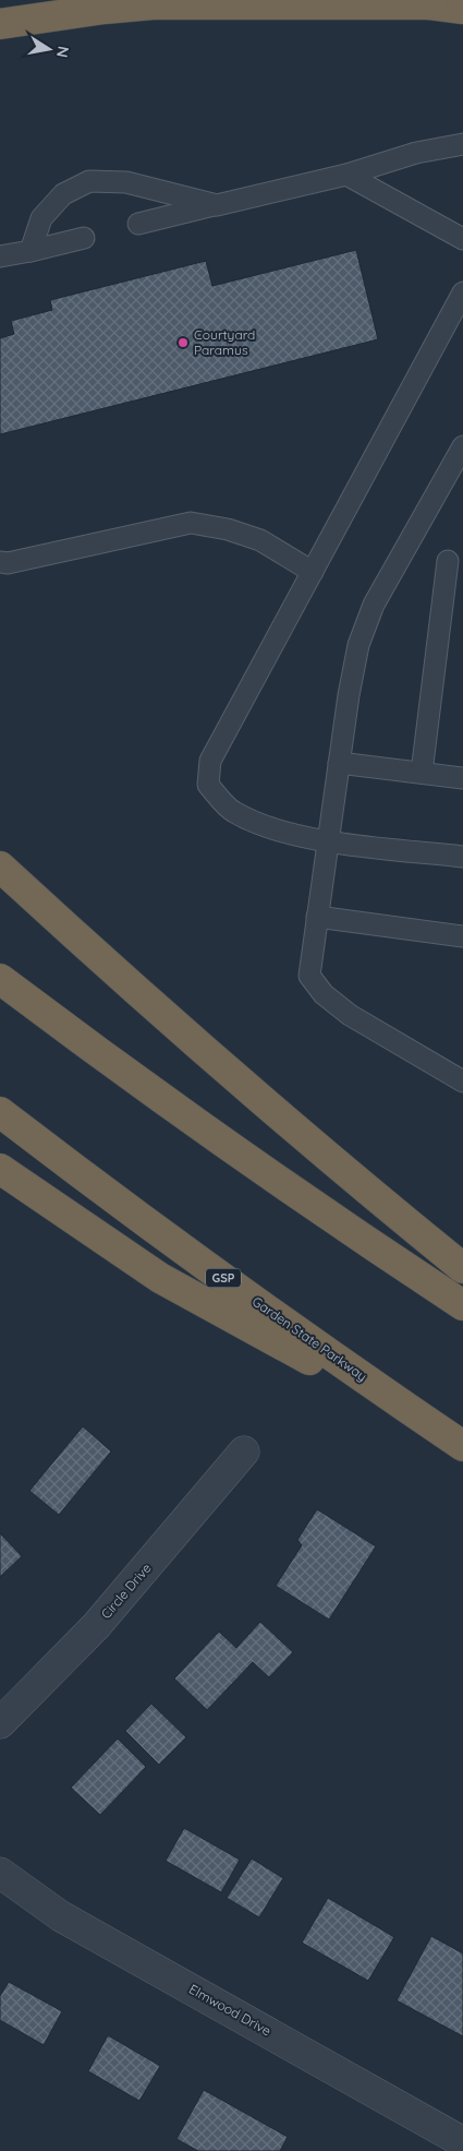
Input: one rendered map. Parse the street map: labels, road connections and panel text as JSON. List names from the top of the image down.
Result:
{
  "streets": {
    "highway": ["GSP", "Garden State Parkway"],
    "street": ["Circle Drive", "Elmwood Drive"]
  },
  "places": ["Courtyard Paramus"],
  "north": "right"
}
